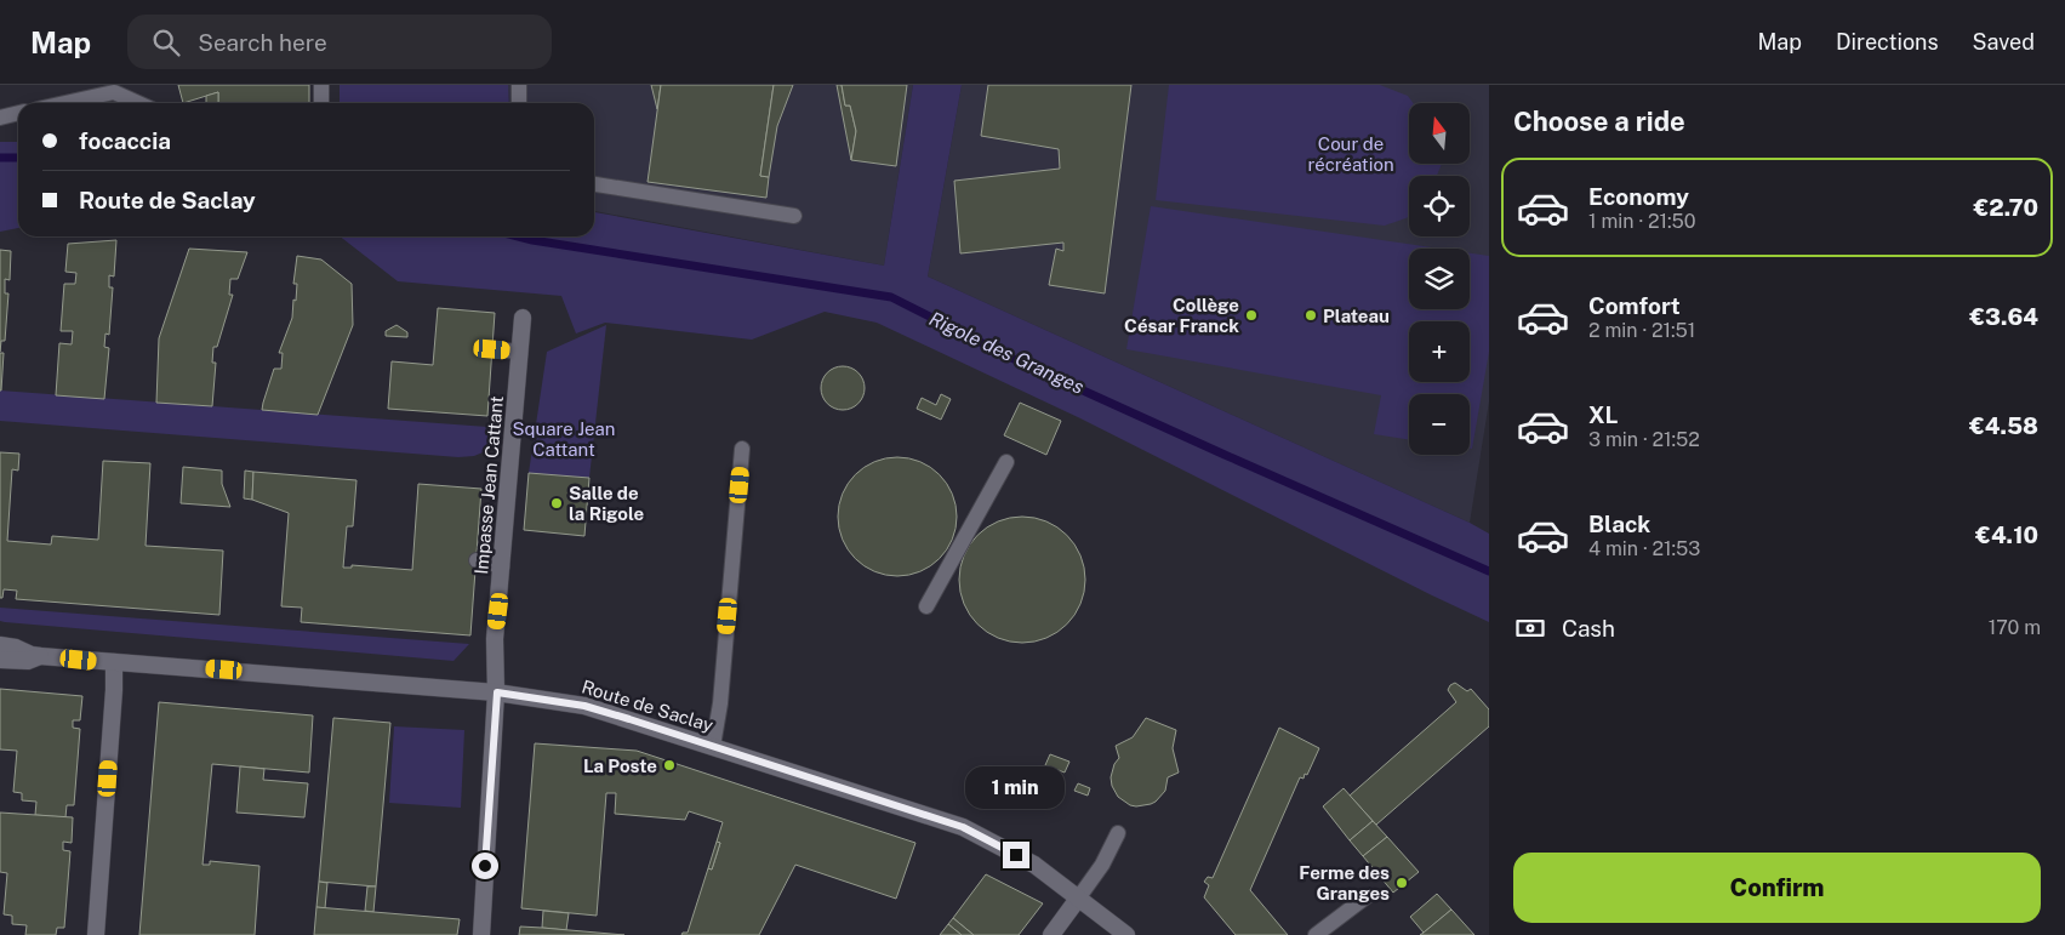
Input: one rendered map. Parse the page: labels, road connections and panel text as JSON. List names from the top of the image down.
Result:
{
  "streets": {
    "main road": ["Impasse Jean Cattant", "Route de Saclay"]
  },
  "crossings": [
    ["Impasse Jean Cattant", "Route de Saclay"]
  ],
  "water": ["Rigole des Granges"],
  "parks": ["Cour de récréation", "Square Jean Cattant"],
  "places": [
    "Collège César Franck",
    "Plateau",
    "Salle de la Rigole",
    "La Poste",
    "Ferme des Granges"
  ],
  "north": "top",
  "page": {
    "header": "Map",
    "search": "Search here",
    "nav": ["Map", "Directions", "Saved"],
    "heading": "Choose a ride",
    "map_buttons": ["+", "−"],
    "banner": ["focaccia", "Route de Saclay"],
    "list": [
      {
        "name": "Economy",
        "note": "1 min · 21:50",
        "value": "€2.70"
      },
      {
        "name": "Comfort",
        "note": "2 min · 21:51",
        "value": "€3.64"
      },
      {
        "name": "XL",
        "note": "3 min · 21:52",
        "value": "€4.58"
      },
      {
        "name": "Black",
        "note": "4 min · 21:53",
        "value": "€4.10"
      }
    ],
    "pay": ["Cash", "170 m"],
    "bubble": "1 min",
    "buttons": "Confirm"
  }
}
